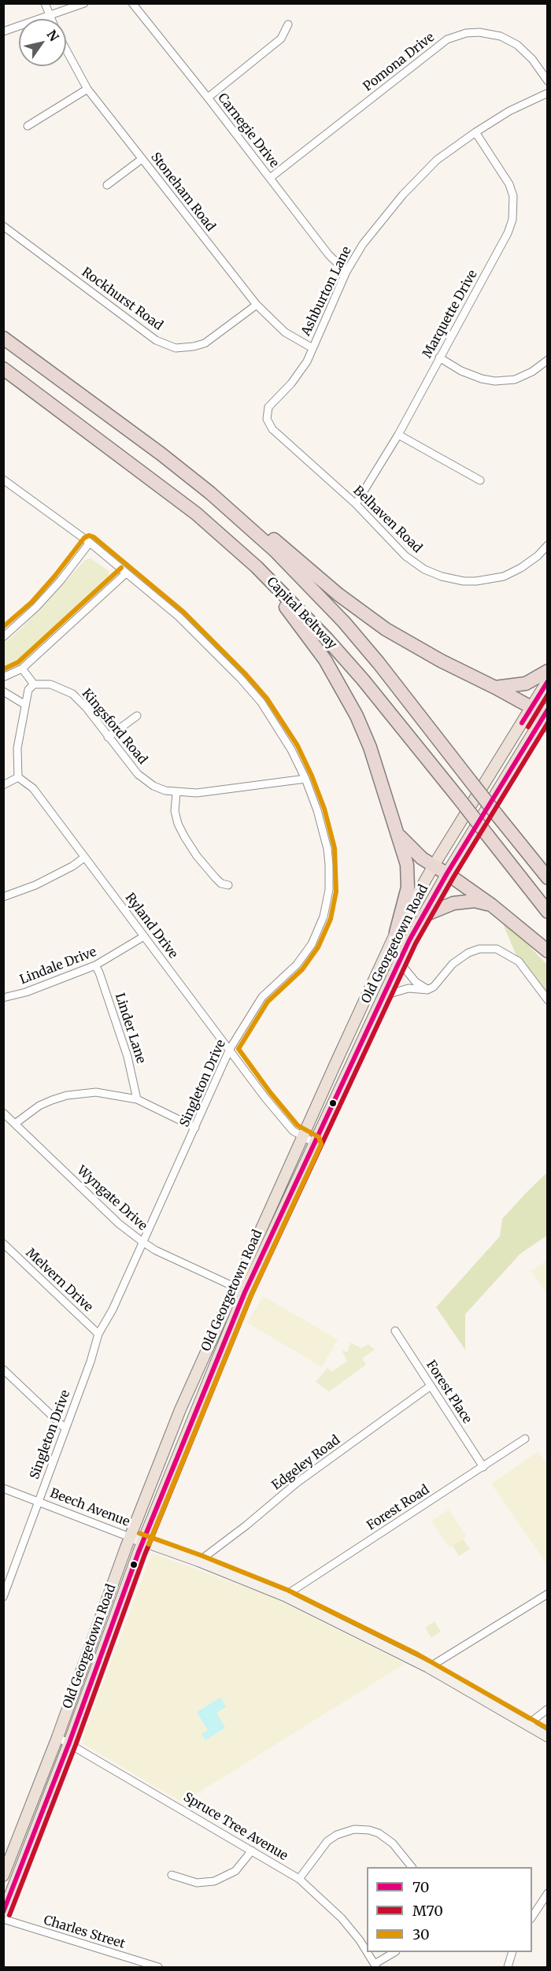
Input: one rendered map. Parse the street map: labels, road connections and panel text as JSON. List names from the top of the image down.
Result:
{
  "streets": {
    "highway": ["Capital Beltway"],
    "main road": ["Old Georgetown Road"],
    "street": [
      "Pomona Drive",
      "Carnegie Drive",
      "Stoneham Road",
      "Ashburton Lane",
      "Rockhurst Road",
      "Marquette Drive",
      "Belhaven Road",
      "Kingsford Road",
      "Ryland Drive",
      "Lindale Drive",
      "Linder Lane",
      "Singleton Drive",
      "Wyngate Drive",
      "Melvern Drive",
      "Forest Place",
      "Edgeley Road",
      "Beech Avenue",
      "Forest Road",
      "Spruce Tree Avenue",
      "Charles Street"
    ]
  },
  "crossings": [
    ["Pomona Drive", "Carnegie Drive"],
    ["Carnegie Drive", "Ashburton Lane"],
    ["Stoneham Road", "Ashburton Lane"],
    ["Stoneham Road", "Rockhurst Road"],
    ["Ashburton Lane", "Marquette Drive"],
    ["Ashburton Lane", "Belhaven Road"],
    ["Marquette Drive", "Belhaven Road"],
    ["Kingsford Road", "Singleton Drive"],
    ["Ryland Drive", "Old Georgetown Road"],
    ["Ryland Drive", "Lindale Drive"],
    ["Ryland Drive", "Singleton Drive"],
    ["Old Georgetown Road", "Wyngate Drive"],
    ["Old Georgetown Road", "Beech Avenue"],
    ["Old Georgetown Road", "Spruce Tree Avenue"],
    ["Lindale Drive", "Linder Lane"],
    ["Singleton Drive", "Wyngate Drive"],
    ["Singleton Drive", "Melvern Drive"],
    ["Singleton Drive", "Beech Avenue"],
    ["Forest Place", "Edgeley Road"],
    ["Forest Place", "Forest Road"],
    ["Edgeley Road", "Beech Avenue"],
    ["Beech Avenue", "Forest Road"]
  ],
  "lines": ["transit line 30", "transit line 70", "transit line M70"],
  "legend": ["70", "M70", "30"],
  "north": "top right"
}
